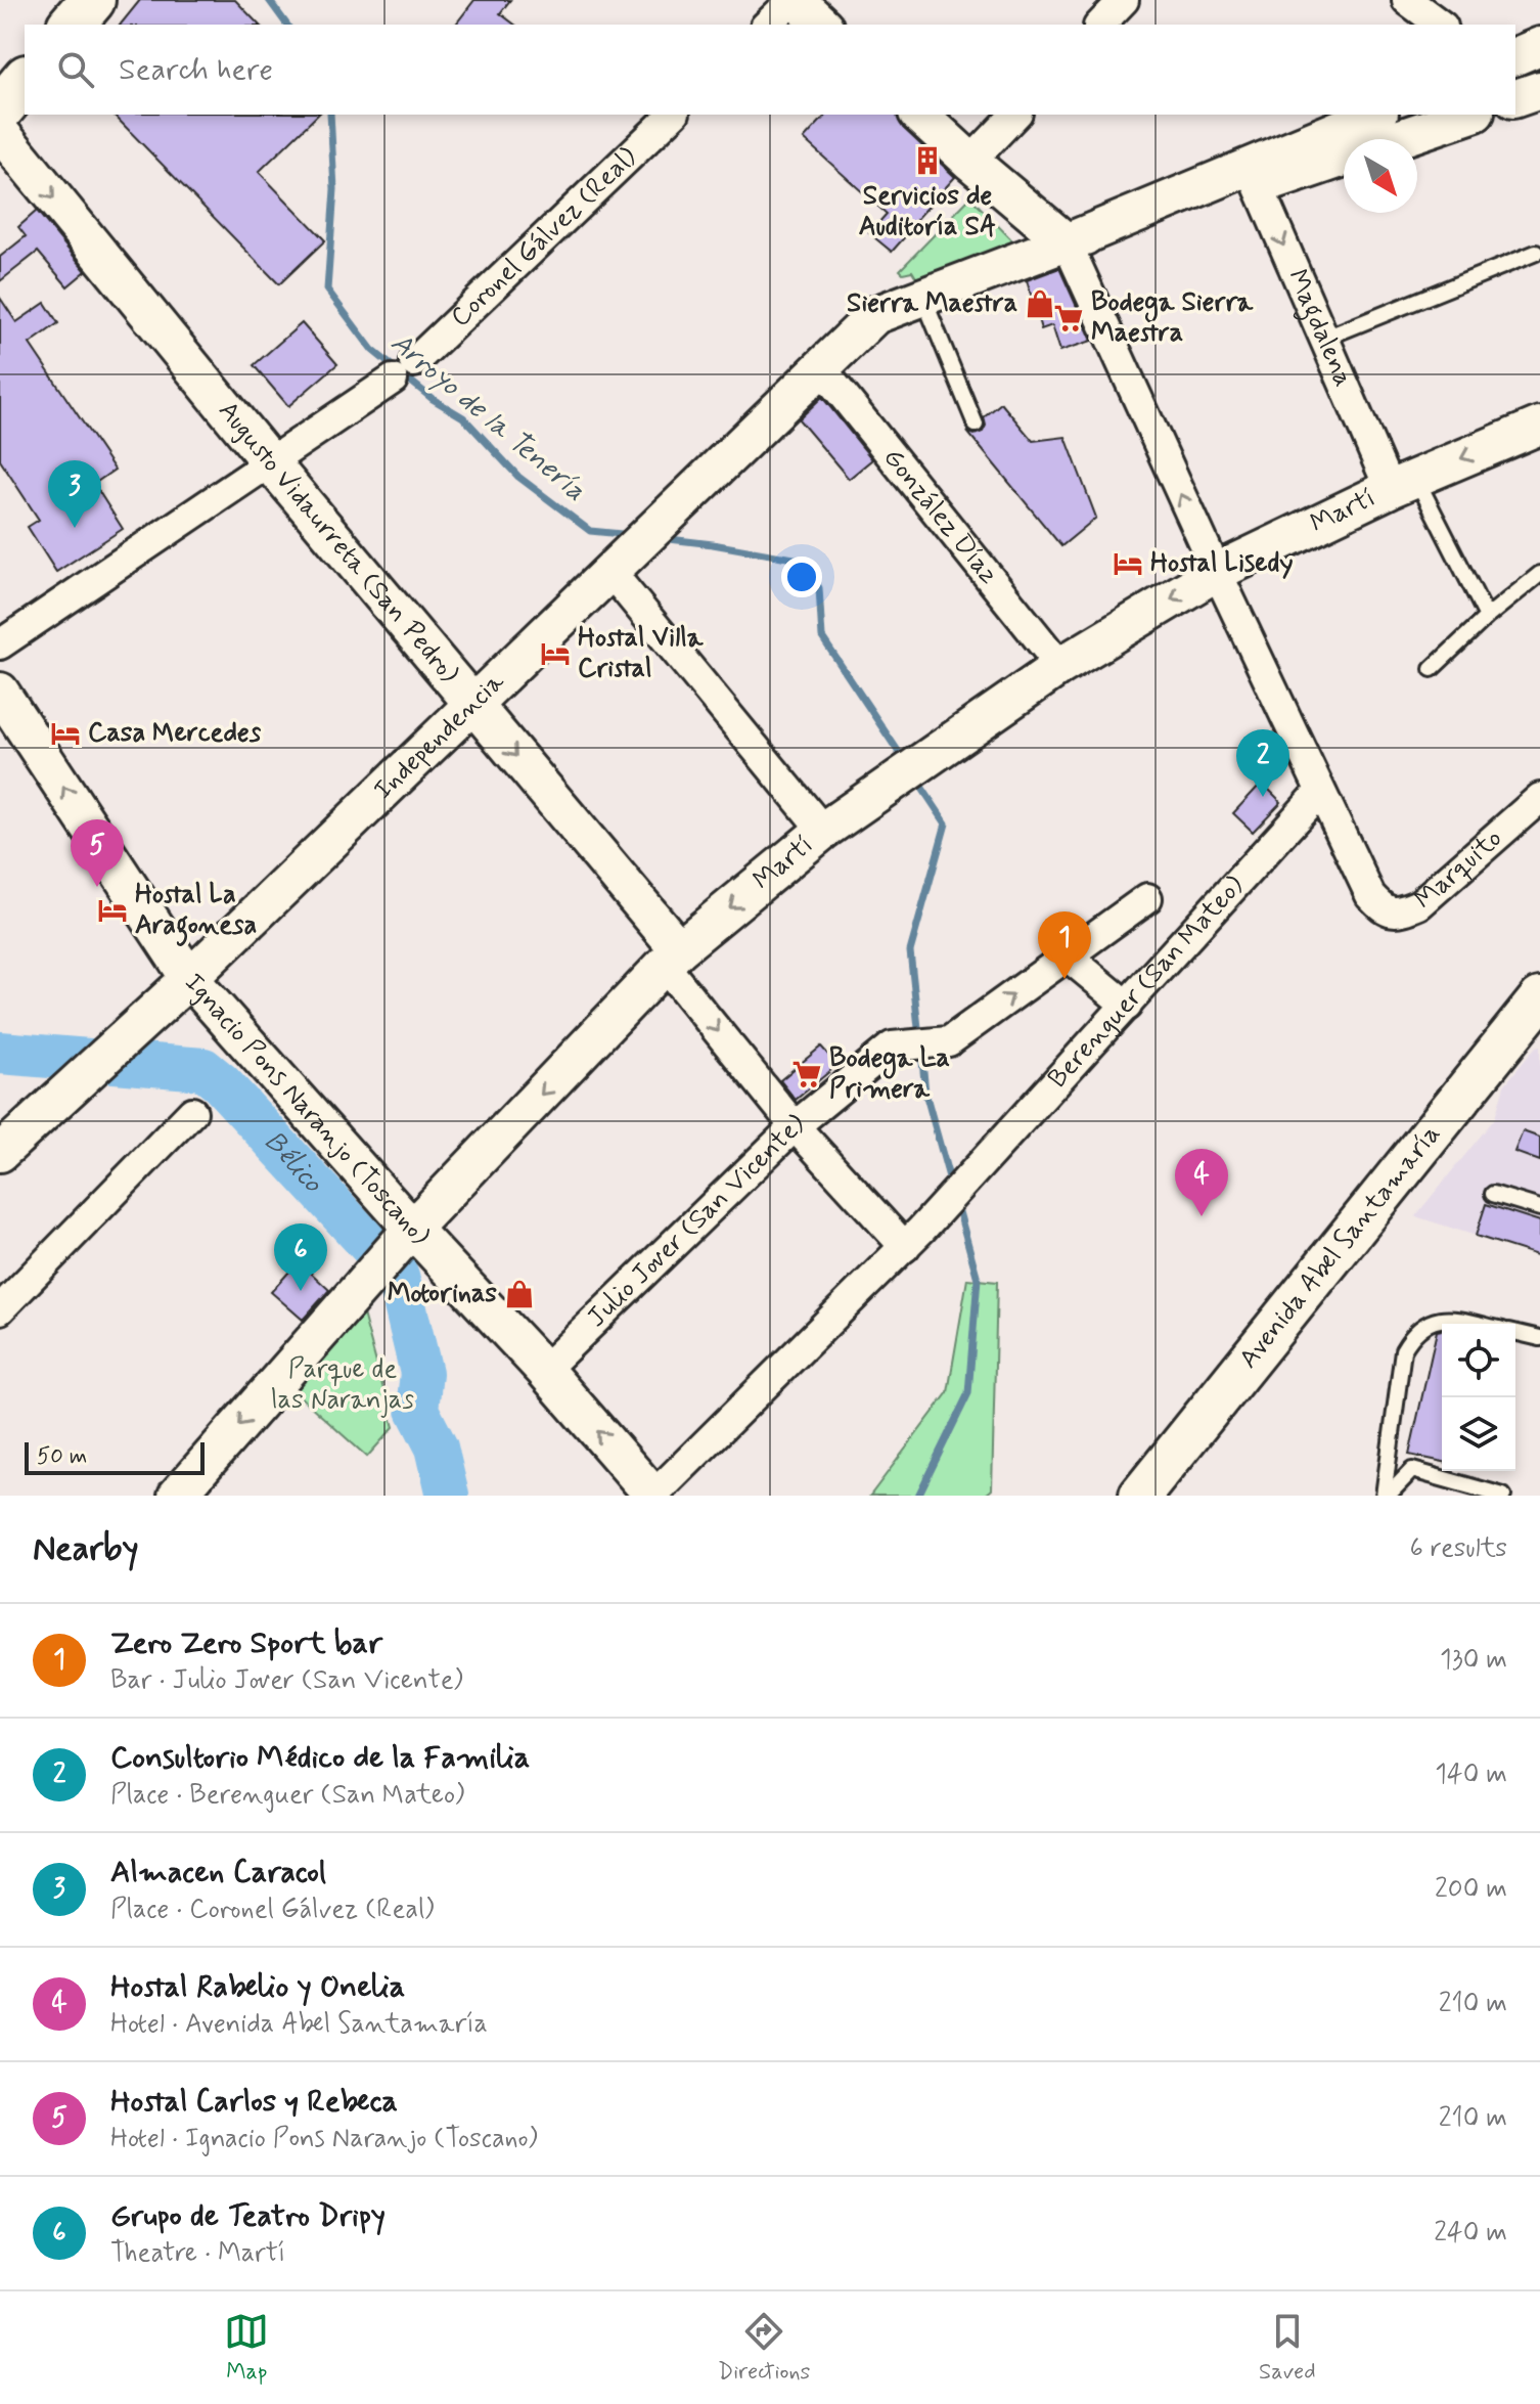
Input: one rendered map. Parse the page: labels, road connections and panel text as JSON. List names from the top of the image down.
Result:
{
  "streets": {
    "main road": ["Avenida Abel Santamaría"],
    "street": [
      "Coronel Gálvez (Real)",
      "Magdalena",
      "Martí",
      "González Díaz",
      "Augusto Vidaurreta (San Pedro)",
      "Independencia",
      "Marquito",
      "Berenguer (San Mateo)",
      "Ignacio Pons Naranjo (Toscano)",
      "Julio Jover (San Vicente)"
    ]
  },
  "crossings": [
    ["Coronel Gálvez (Real)", "Augusto Vidaurreta (San Pedro)"],
    ["Magdalena", "Martí"],
    ["Martí", "González Díaz"],
    ["Martí", "Augusto Vidaurreta (San Pedro)"],
    ["Martí", "Ignacio Pons Naranjo (Toscano)"],
    ["González Díaz", "Independencia"],
    ["Augusto Vidaurreta (San Pedro)", "Independencia"],
    ["Augusto Vidaurreta (San Pedro)", "Berenguer (San Mateo)"],
    ["Augusto Vidaurreta (San Pedro)", "Julio Jover (San Vicente)"],
    ["Independencia", "Ignacio Pons Naranjo (Toscano)"],
    ["Marquito", "Berenguer (San Mateo)"],
    ["Ignacio Pons Naranjo (Toscano)", "Julio Jover (San Vicente)"]
  ],
  "one_way": ["Martí", "Ignacio Pons Naranjo (Toscano)", "Julio Jover (San Vicente)"],
  "water": ["Arroyo de la Tenería", "Bélico"],
  "parks": ["Parque de las Naranjas"],
  "places": {
    "building": ["Servicios de Auditoría SA"],
    "shop": ["Sierra Maestra", "Motorinas"],
    "supermarket": ["Bodega Sierra Maestra", "Bodega La Primera"],
    "hotel": [
      "Hostal Lisedy",
      "Hostal Villa Cristal",
      "Casa Mercedes",
      "Hostal La Aragonesa"
    ]
  },
  "scale_bar": "50 m",
  "north": "bottom right",
  "page": {
    "search": "Search here",
    "pins": [
      "3",
      "2",
      "5",
      "1",
      "4",
      "6"
    ],
    "scale": "50 m",
    "heading": ["Nearby", "6 results"],
    "list": [
      {
        "mark": "1",
        "name": "Zero Zero Sport bar",
        "note": "Bar · Julio Jover (San Vicente)",
        "value": "130 m"
      },
      {
        "mark": "2",
        "name": "Consultorio Médico de la Familia",
        "note": "Place · Berenguer (San Mateo)",
        "value": "140 m"
      },
      {
        "mark": "3",
        "name": "Almacen Caracol",
        "note": "Place · Coronel Gálvez (Real)",
        "value": "200 m"
      },
      {
        "mark": "4",
        "name": "Hostal Rabelio y Onelia",
        "note": "Hotel · Avenida Abel Santamaría",
        "value": "210 m"
      },
      {
        "mark": "5",
        "name": "Hostal Carlos y Rebeca",
        "note": "Hotel · Ignacio Pons Naranjo (Toscano)",
        "value": "210 m"
      },
      {
        "mark": "6",
        "name": "Grupo de Teatro Dripy",
        "note": "Theatre · Martí",
        "value": "240 m"
      }
    ],
    "nav": ["Map", "Directions", "Saved"]
  }
}
